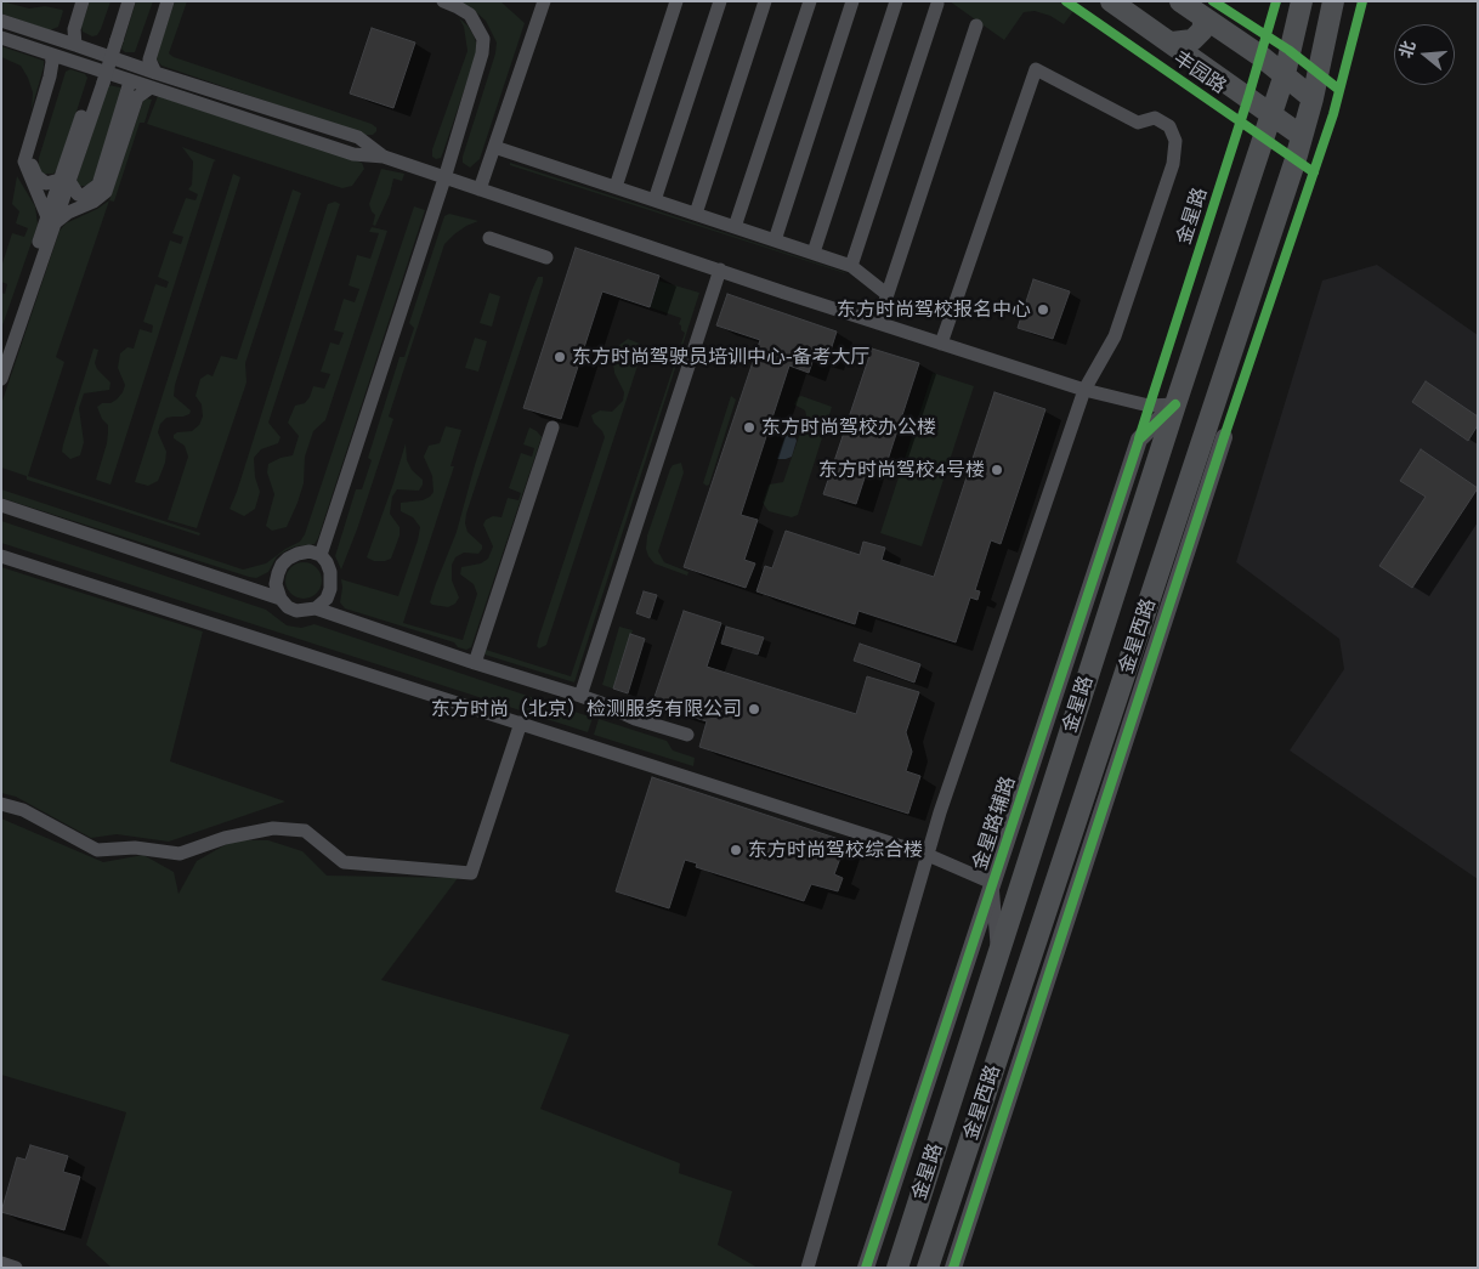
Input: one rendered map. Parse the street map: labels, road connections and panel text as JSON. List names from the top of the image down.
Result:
{
  "streets": {
    "main road": ["丰园路", "金星路", "金星西路"],
    "street": ["金星路辅路"]
  },
  "crossings": [
    ["丰园路", "金星路"],
    ["丰园路", "金星西路"],
    ["金星路", "金星路辅路"]
  ],
  "places": [
    "东方时尚驾校报名中心",
    "东方时尚驾驶员培训中心-备考大厅",
    "东方时尚驾校办公楼",
    "东方时尚驾校4号楼",
    "东方时尚（北京）检测服务有限公司",
    "东方时尚驾校综合楼"
  ],
  "north": "left"
}
